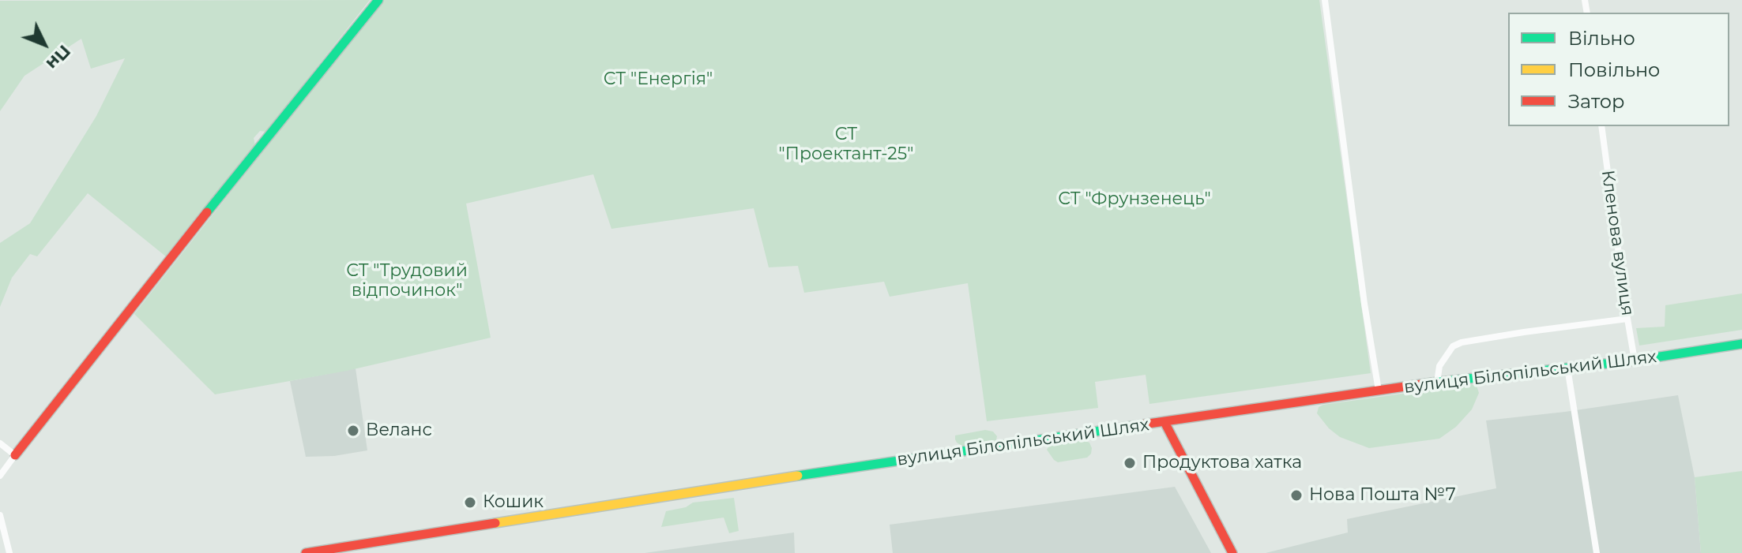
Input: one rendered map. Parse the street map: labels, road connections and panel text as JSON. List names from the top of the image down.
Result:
{
  "streets": {
    "main road": ["вулиця Білопільський Шлях"],
    "street": ["Кленова вулиця"]
  },
  "crossings": [
    ["Кленова вулиця", "вулиця Білопільський Шлях"]
  ],
  "parks": [
    "СТ \"Енергія\"",
    "СТ \"Проектант-25\"",
    "СТ \"Фрунзенець\"",
    "СТ \"Трудовий відпочинок\""
  ],
  "places": [
    "Веланс",
    "Продуктова хатка",
    "Нова Пошта №7",
    "Кошик"
  ],
  "legend": ["Вільно", "Повільно", "Затор"],
  "north": "bottom right"
}
